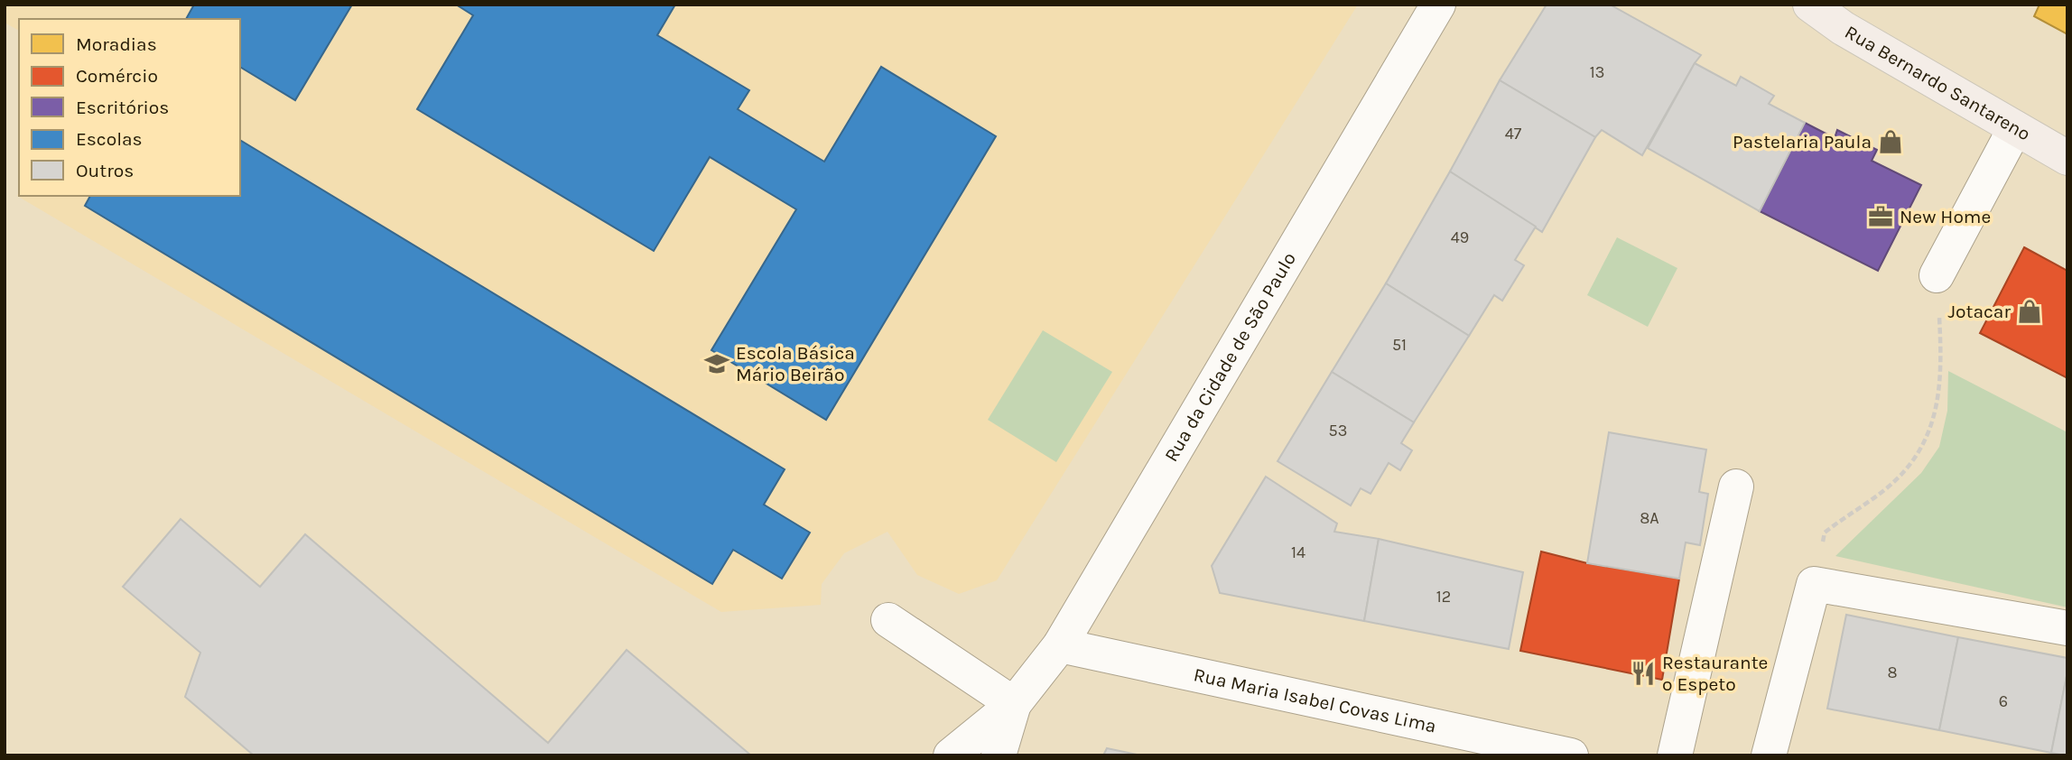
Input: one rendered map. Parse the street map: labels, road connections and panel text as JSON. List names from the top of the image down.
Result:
{
  "streets": {
    "main road": ["Rua Bernardo Santareno"],
    "street": ["Rua da Cidade de São Paulo", "Rua Maria Isabel Covas Lima"]
  },
  "crossings": [
    ["Rua da Cidade de São Paulo", "Rua Maria Isabel Covas Lima"]
  ],
  "places": {
    "shop": ["Pastelaria Paula", "Jotacar"],
    "office": ["New Home"],
    "school or university": ["Escola Básica Mário Beirão"],
    "restaurant": ["Restaurante o Espeto"]
  },
  "house_numbers": [
    "13",
    "47",
    "49",
    "51",
    "53",
    "8A",
    "14",
    "12",
    "8",
    "6"
  ],
  "legend": [
    "Moradias",
    "Comércio",
    "Escritórios",
    "Escolas",
    "Outros"
  ]
}
